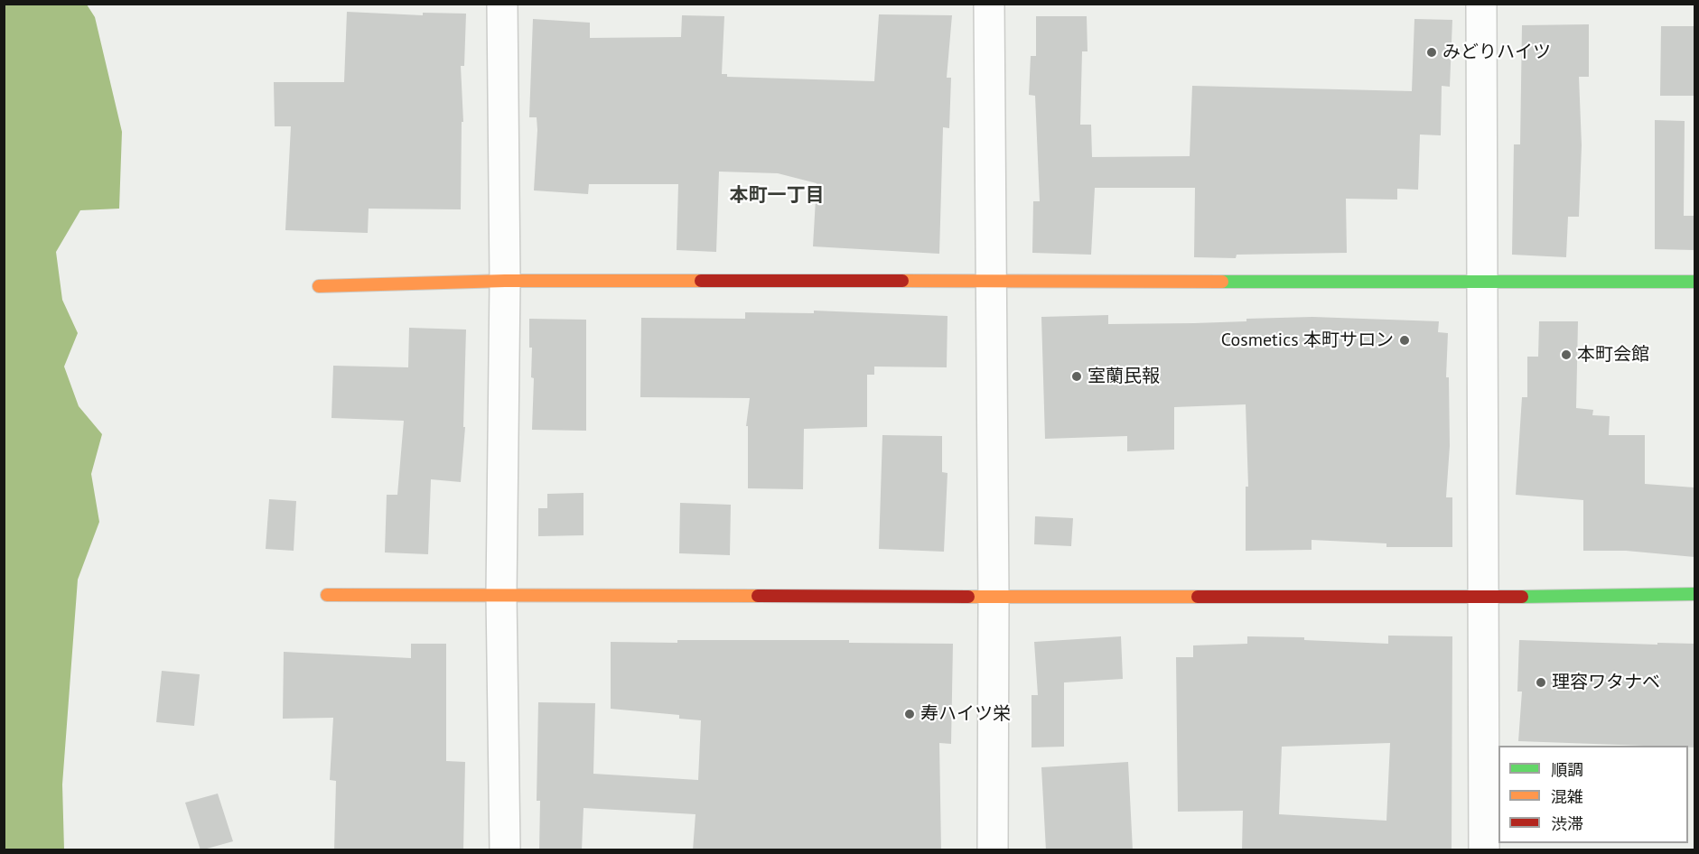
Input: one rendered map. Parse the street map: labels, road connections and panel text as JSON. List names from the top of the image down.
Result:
{
  "districts": ["本町一丁目"],
  "places": [
    "みどりハイツ",
    "Cosmetics 本町サロン",
    "本町会館",
    "室蘭民報",
    "理容ワタナベ",
    "寿ハイツ栄"
  ],
  "legend": ["順調", "混雑", "渋滞"]
}
